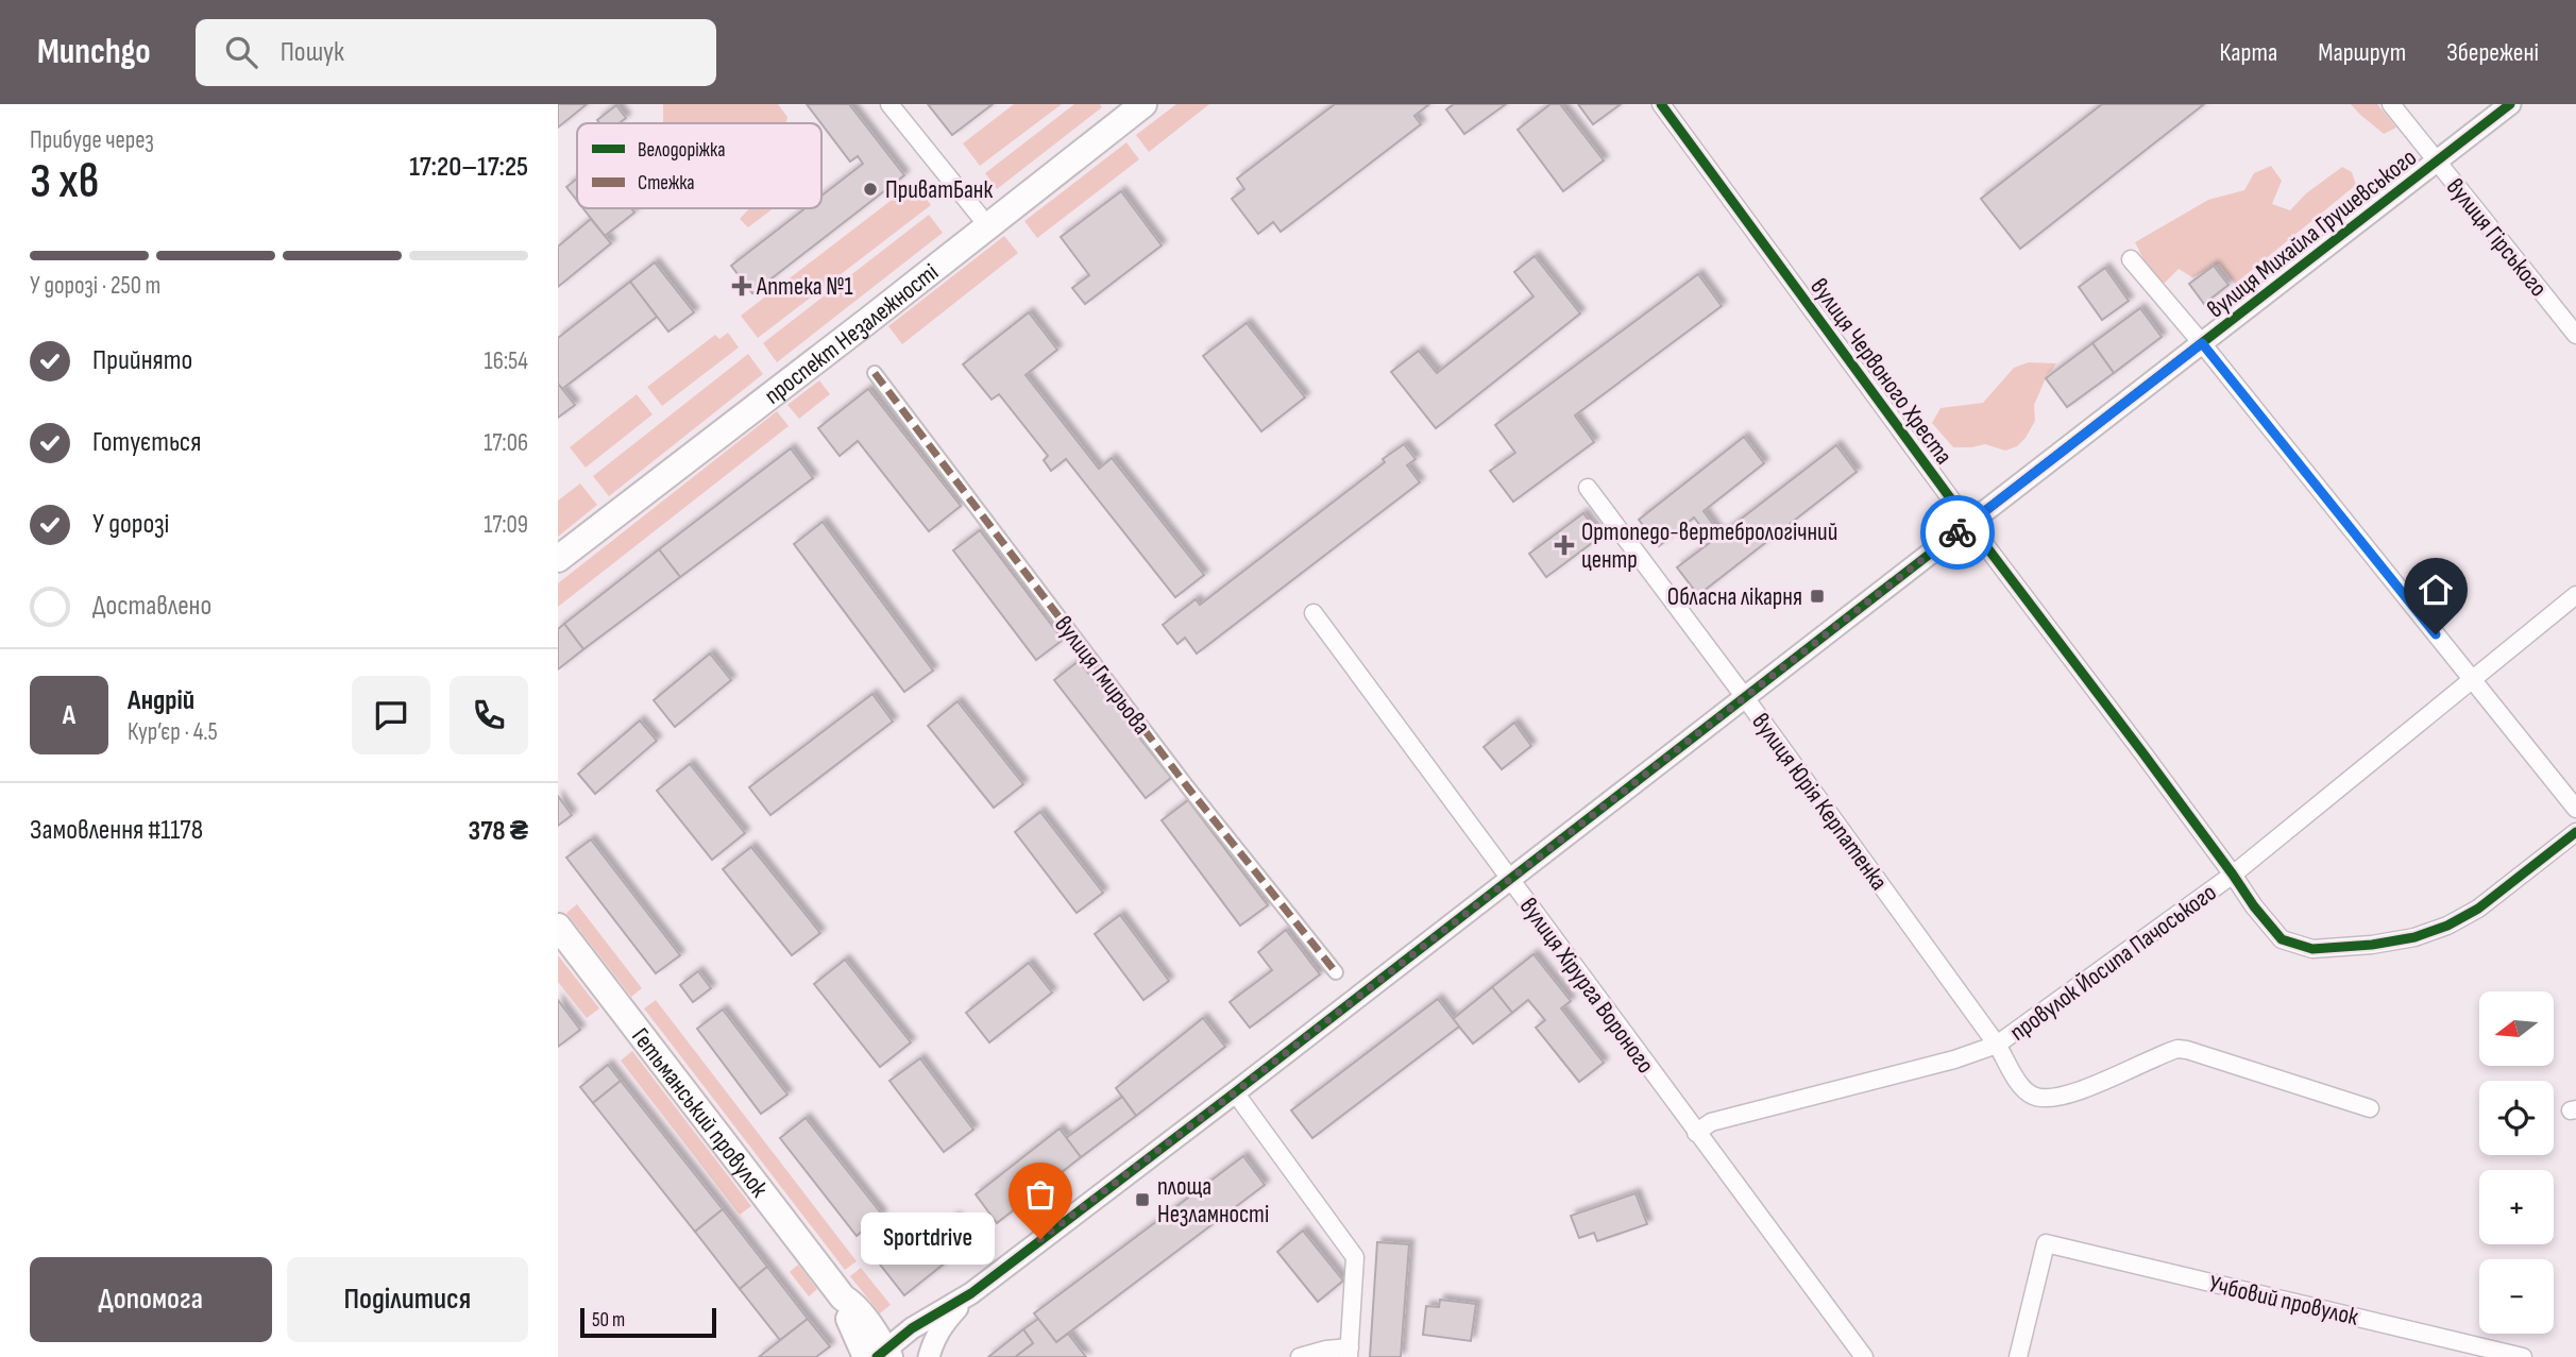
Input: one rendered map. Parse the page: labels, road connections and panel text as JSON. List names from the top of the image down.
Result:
{
  "streets": {
    "main road": ["проспект Незалежності", "Гетьманський провулок"],
    "street": [
      "вулиця Михайла Грушевського",
      "вулиця Гірського",
      "вулиця Червоного Хреста",
      "вулиця Гмирьова",
      "вулиця Юрія Керпатенка",
      "провулок Йосипа Пачоського",
      "вулиця Хірурга Вороного",
      "Учбовий провулок"
    ]
  },
  "crossings": [
    ["вулиця Михайла Грушевського", "вулиця Гірського"],
    ["вулиця Михайла Грушевського", "вулиця Червоного Хреста"],
    ["вулиця Михайла Грушевського", "вулиця Юрія Керпатенка"],
    ["вулиця Михайла Грушевського", "вулиця Хірурга Вороного"],
    ["вулиця Червоного Хреста", "провулок Йосипа Пачоського"],
    ["вулиця Юрія Керпатенка", "провулок Йосипа Пачоського"],
    ["провулок Йосипа Пачоського", "вулиця Хірурга Вороного"]
  ],
  "places": {
    "other": ["ПриватБанк", "Sportdrive"],
    "health": ["Аптека №1", "Ортопедо-вертебрологічний центр"],
    "transit": ["Обласна лікарня", "площа Незламності"]
  },
  "legend": ["Велодоріжка", "Стежка"],
  "scale_bar": "50 m",
  "north": "left",
  "page": {
    "header": "Munchgo",
    "search": "Пошук",
    "nav": ["Карта", "Маршрут", "Збережені"],
    "heading": ["3 хв", "Прибуде через", "17:20–17:25"],
    "panel": [
      "Андрій",
      "Кур’єр · 4.5",
      "Замовлення #1178",
      "378 ₴"
    ],
    "bar": "У дорозі · 250 m",
    "list": [
      ["Прийнято", "16:54"],
      ["Готується", "17:06"],
      ["У дорозі", "17:09"],
      "Доставлено"
    ],
    "round": "А",
    "map_buttons": ["+", "−"],
    "bubble": "Sportdrive",
    "buttons": ["Допомога", "Поділитися"],
    "scale": "50 m"
  }
}
